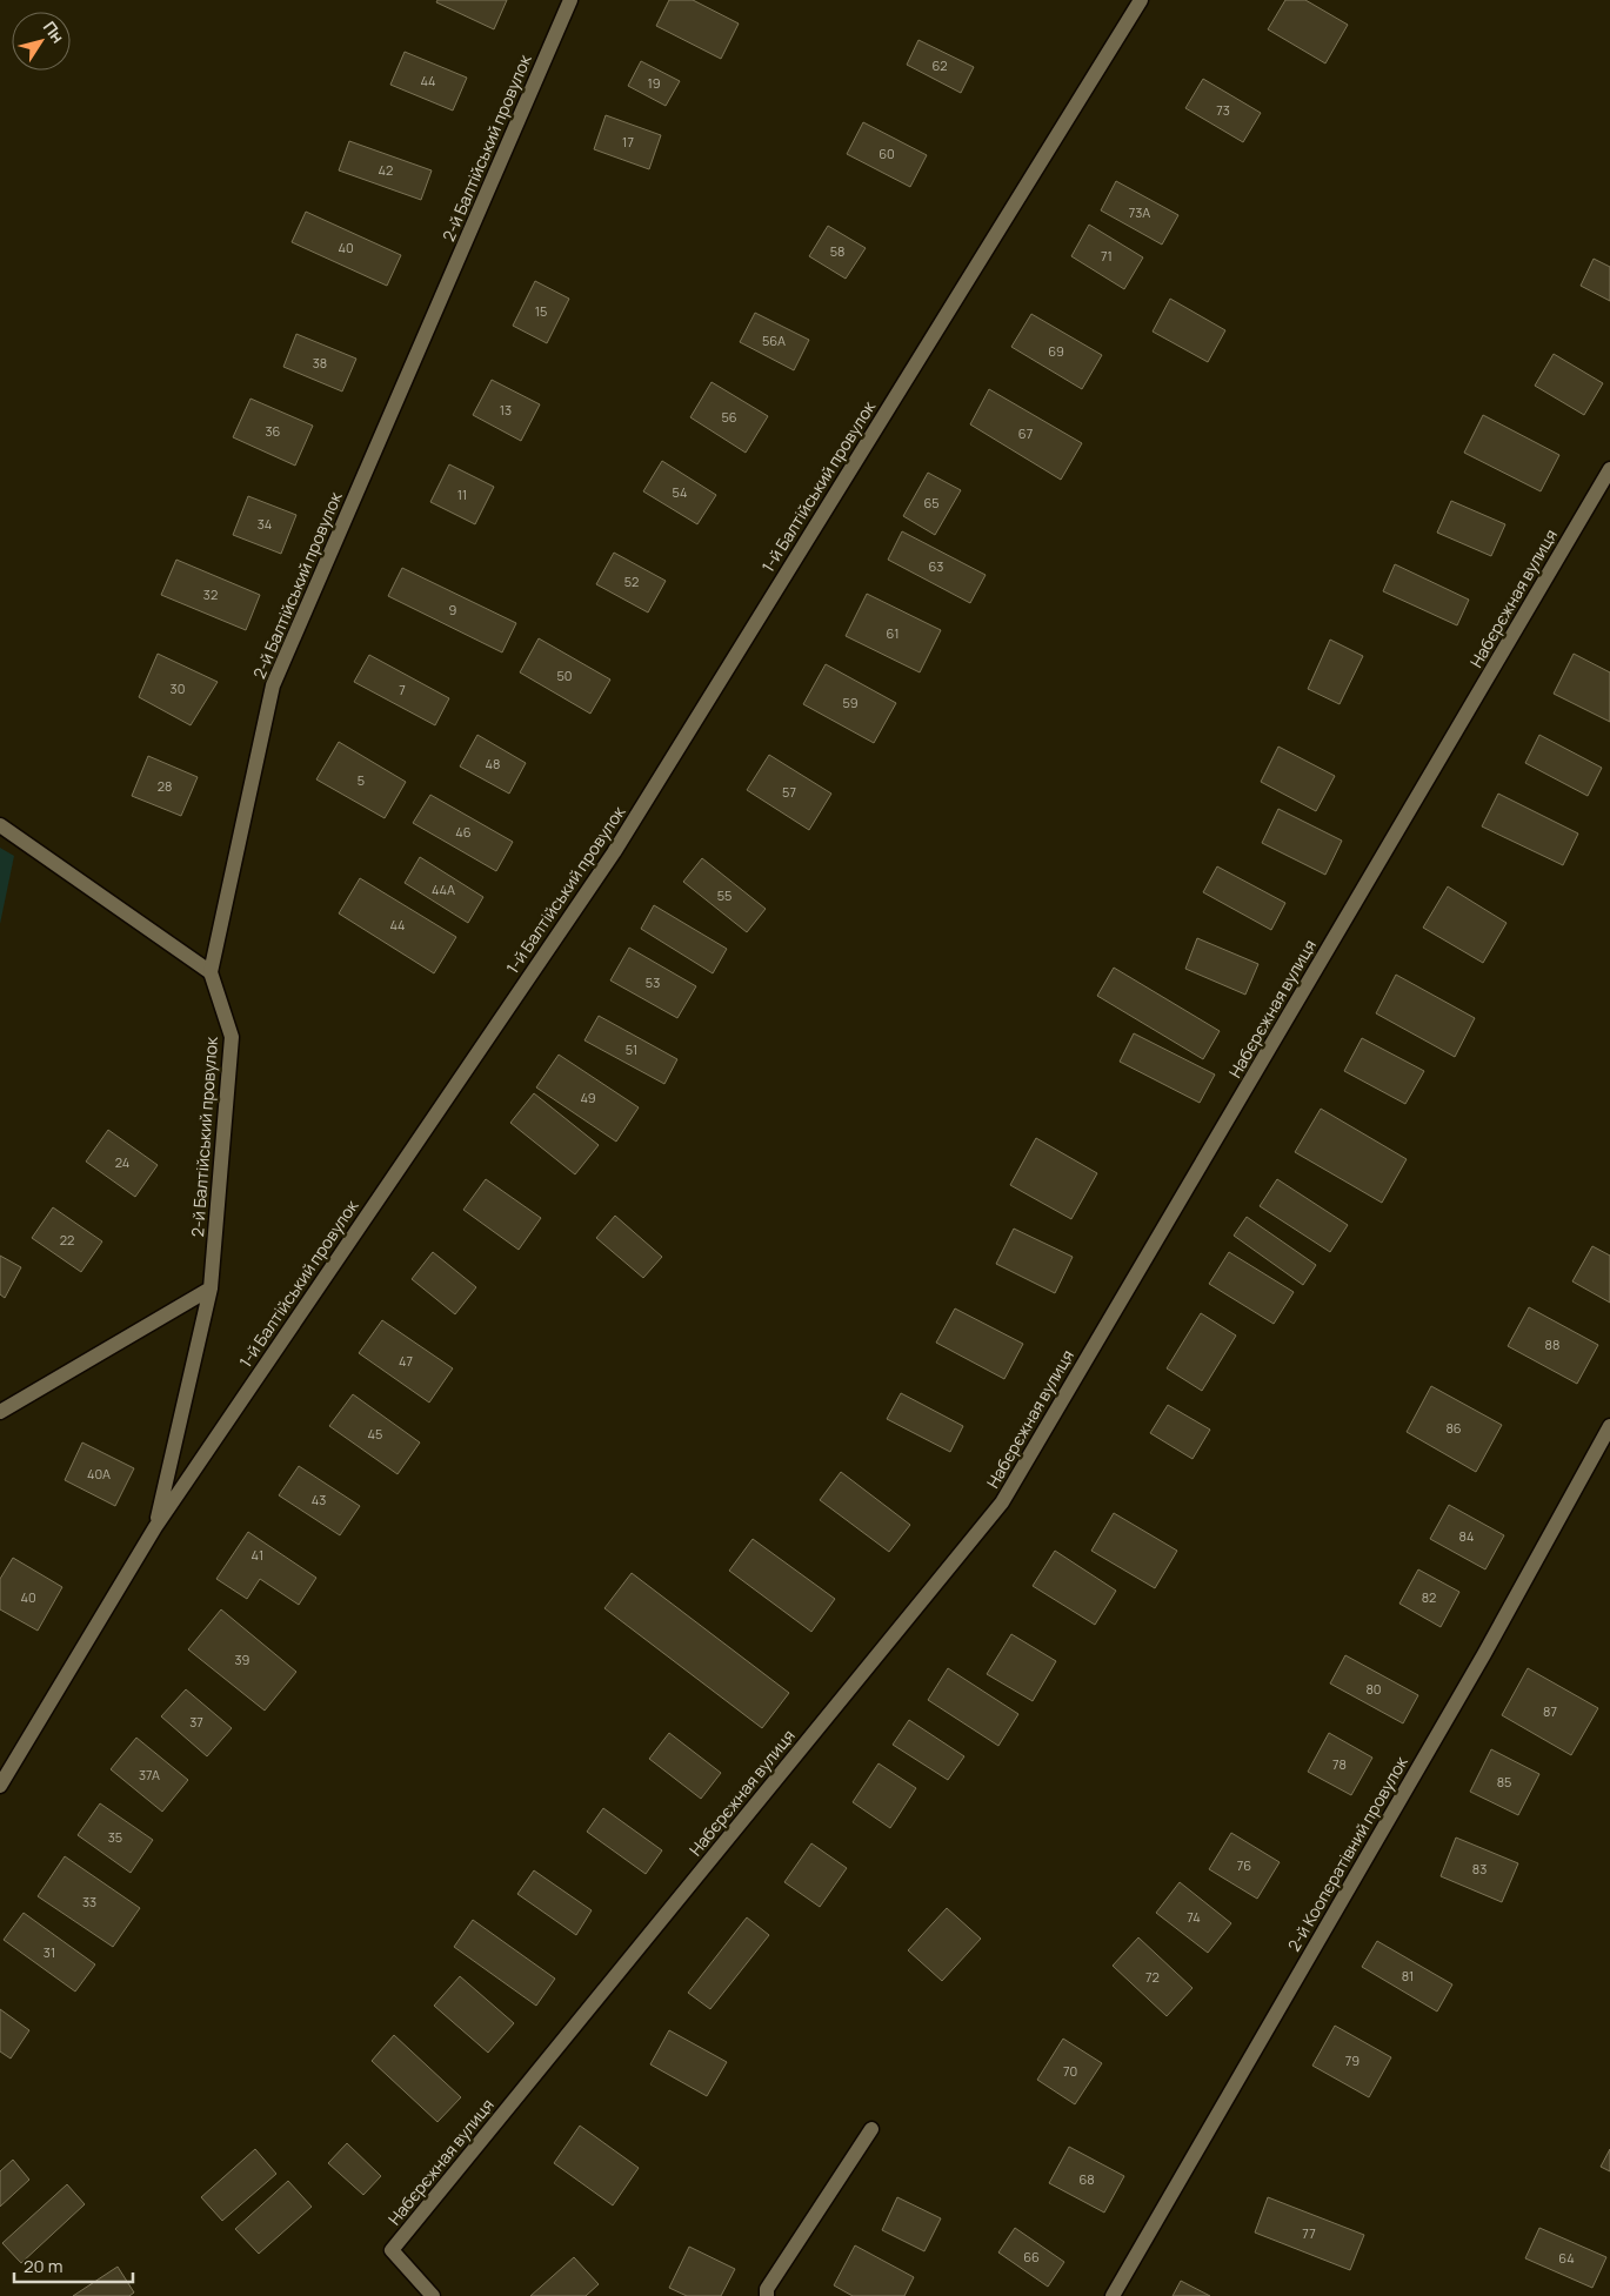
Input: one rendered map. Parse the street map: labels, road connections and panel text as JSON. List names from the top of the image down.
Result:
{
  "streets": {
    "street": [
      "2-й Балтійський провулок",
      "1-й Балтійський провулок",
      "Набєрєжная вулиця",
      "2-й Коопєратівний провулок"
    ]
  },
  "crossings": [
    ["2-й Балтійський провулок", "1-й Балтійський провулок"]
  ],
  "house_numbers": [
    "62",
    "44",
    "19",
    "73",
    "17",
    "60",
    "42",
    "73А",
    "40",
    "58",
    "71",
    "15",
    "56А",
    "69",
    "38",
    "13",
    "56",
    "36",
    "67",
    "54",
    "11",
    "65",
    "34",
    "63",
    "52",
    "32",
    "9",
    "61",
    "50",
    "30",
    "7",
    "59",
    "48",
    "5",
    "28",
    "57",
    "46",
    "44А",
    "55",
    "44",
    "53",
    "51",
    "49",
    "24",
    "22",
    "88",
    "47",
    "86",
    "45",
    "40А",
    "43",
    "84",
    "41",
    "40",
    "82",
    "39",
    "80",
    "87",
    "37",
    "78",
    "37А",
    "85",
    "35",
    "76",
    "83",
    "33",
    "74",
    "31",
    "81",
    "72",
    "79",
    "70",
    "68",
    "77",
    "66",
    "64"
  ],
  "scale_bar": "20 m",
  "north": "top right"
}
